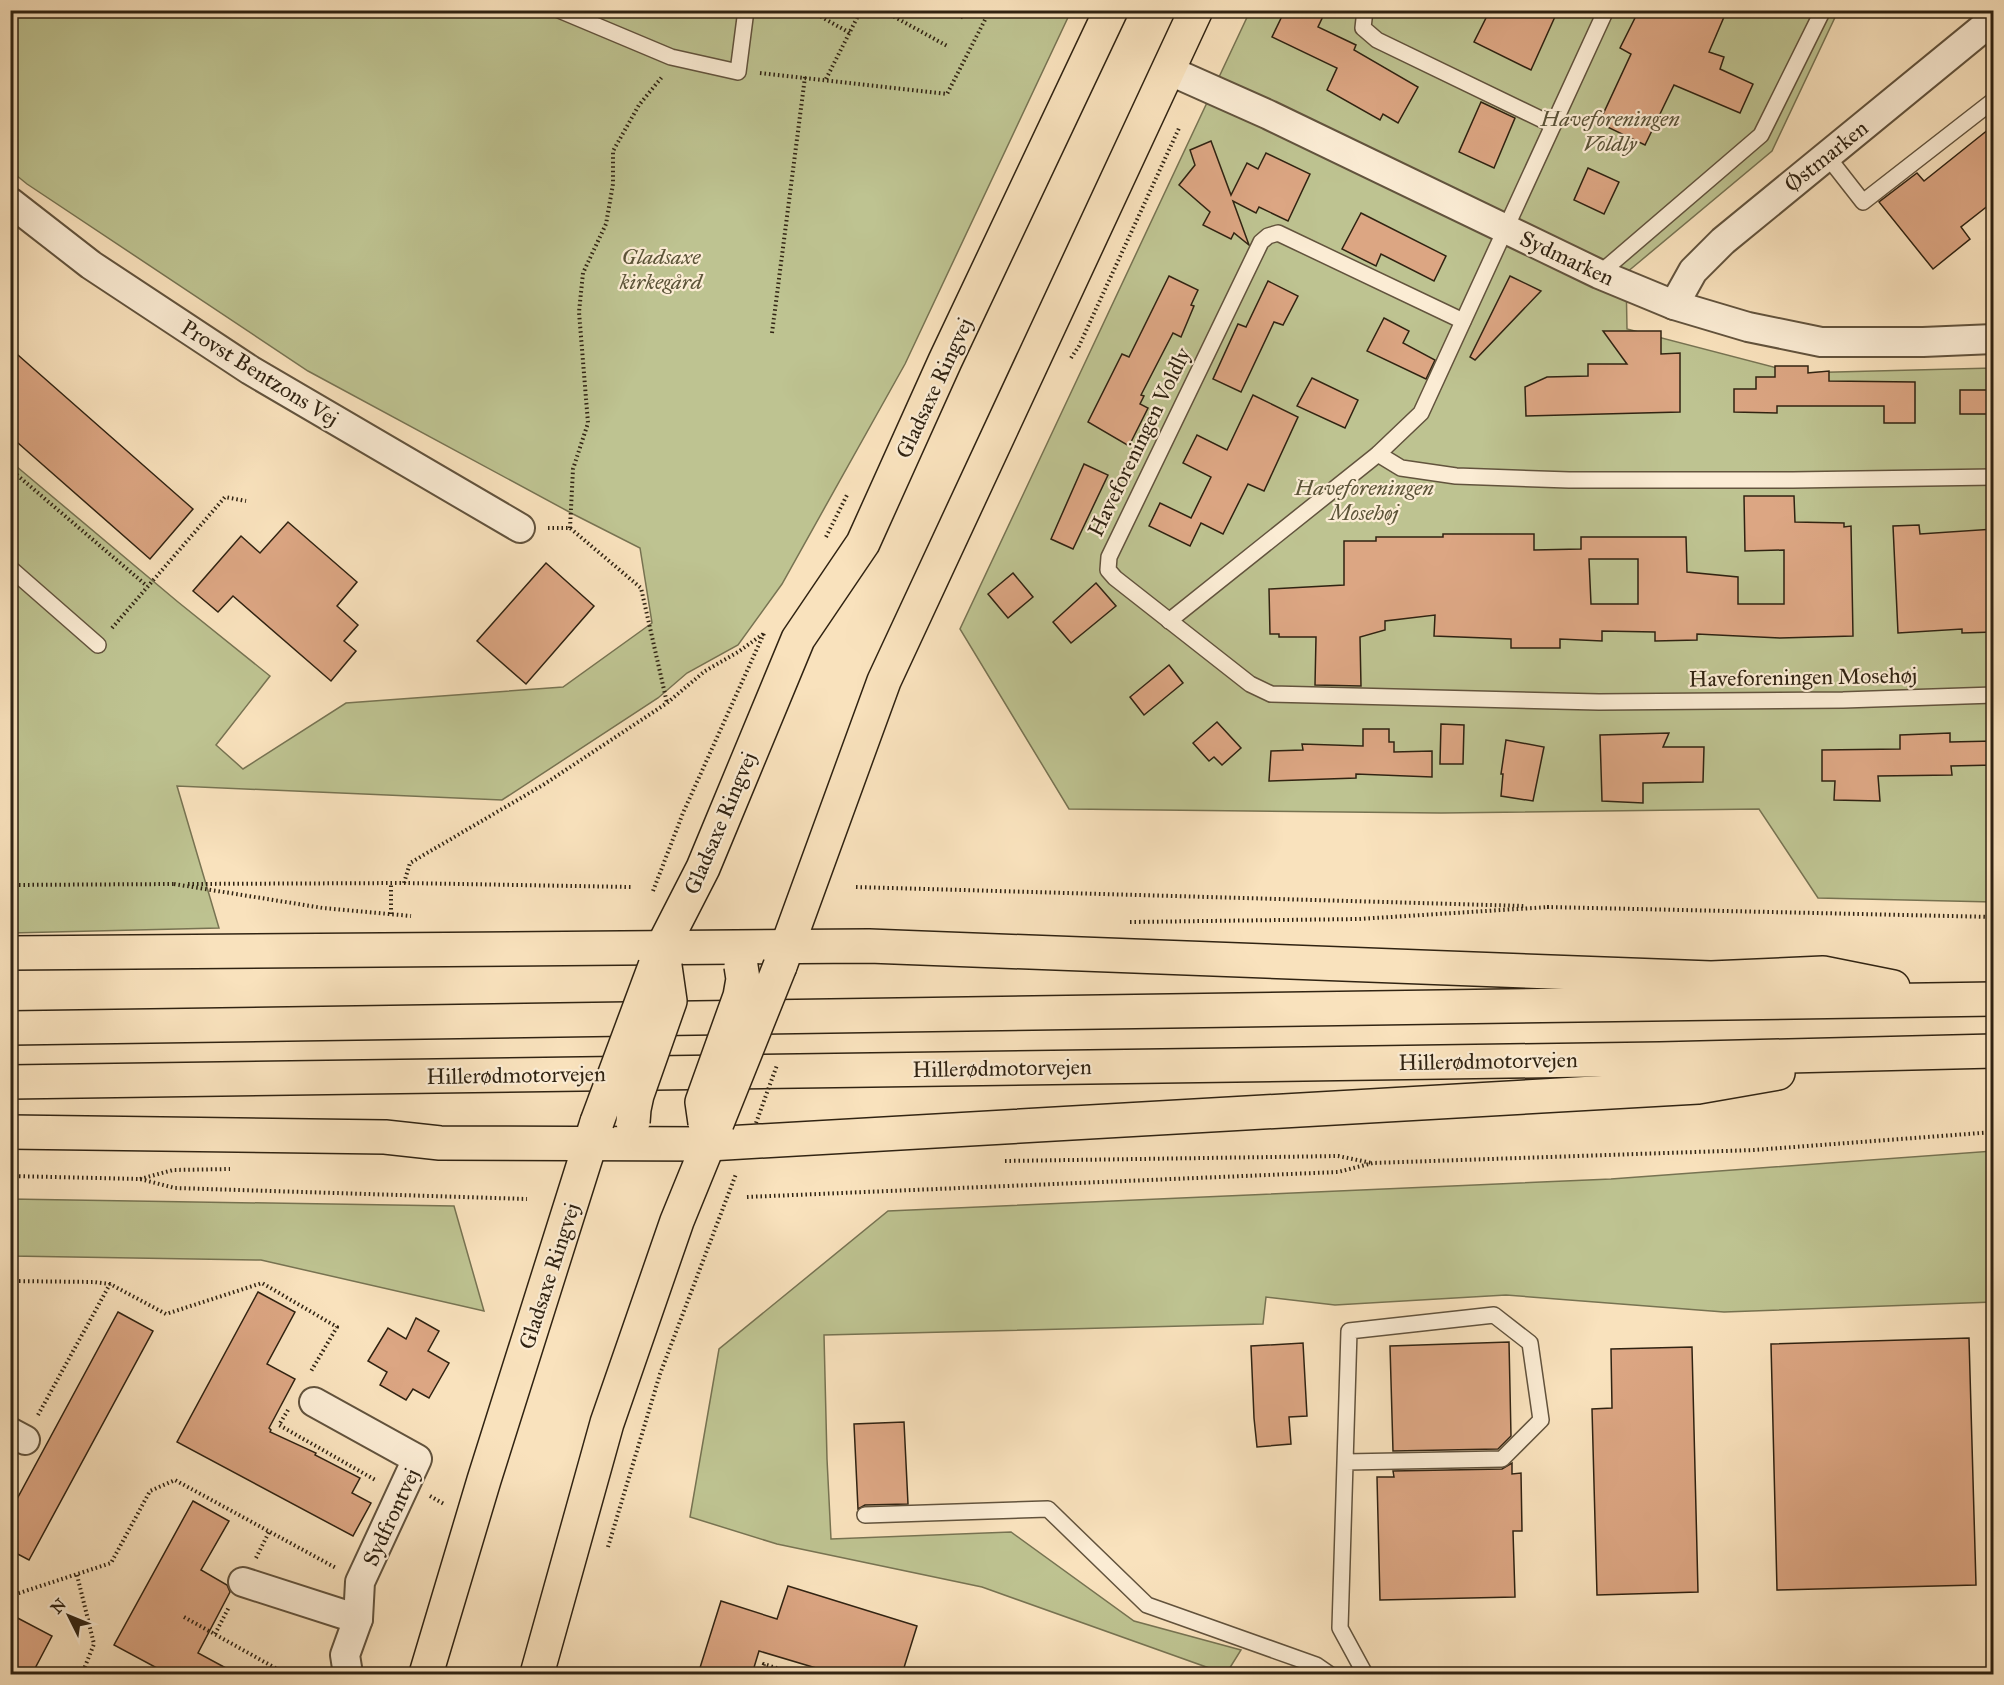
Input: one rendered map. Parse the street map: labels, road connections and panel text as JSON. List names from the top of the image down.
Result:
{
  "streets": {
    "main road": ["Gladsaxe Ringvej", "Hillerødmotorvejen"],
    "street": [
      "Østmarken",
      "Sydmarken",
      "Provst Bentzons Vej",
      "Sydfrontvej"
    ],
    "lane": ["Haveforeningen Voldly", "Haveforeningen Mosehøj"]
  },
  "crossings": [
    ["Østmarken", "Sydmarken"],
    ["Haveforeningen Voldly", "Haveforeningen Mosehøj"]
  ],
  "parks": ["Haveforeningen Voldly", "Gladsaxe kirkegård", "Haveforeningen Mosehøj"],
  "north": "top left"
}
